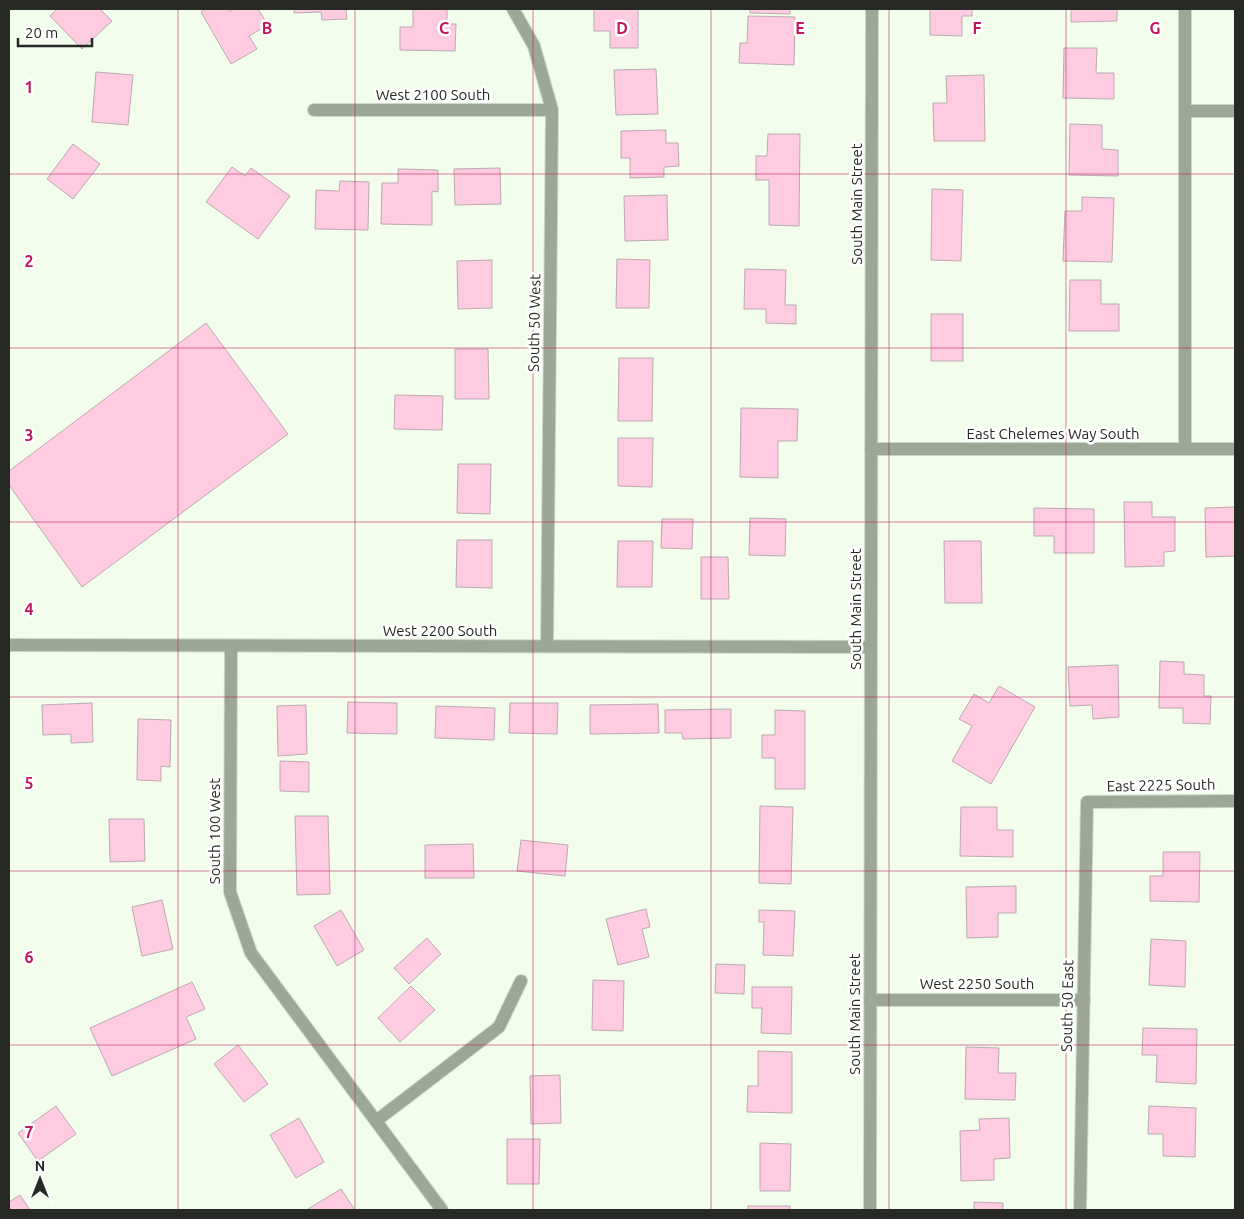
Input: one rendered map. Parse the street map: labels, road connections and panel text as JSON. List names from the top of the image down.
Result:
{
  "streets": {
    "street": [
      "West 2100 South",
      "South Main Street",
      "South 50 West",
      "East Chelemes Way South",
      "West 2200 South",
      "East 2225 South",
      "South 100 West",
      "West 2250 South",
      "South 50 East"
    ]
  },
  "crossings": [
    ["West 2100 South", "South 50 West"],
    ["South Main Street", "East Chelemes Way South"],
    ["South Main Street", "West 2200 South"],
    ["South Main Street", "West 2250 South"],
    ["South 50 West", "West 2200 South"],
    ["West 2200 South", "South 100 West"],
    ["East 2225 South", "South 50 East"],
    ["West 2250 South", "South 50 East"]
  ],
  "scale_bar": "20 m",
  "north": "top",
  "grid": {
    "columns": [
      "B",
      "C",
      "D",
      "E",
      "F",
      "G"
    ],
    "rows": [
      "1",
      "2",
      "3",
      "4",
      "5",
      "6",
      "7"
    ]
  }
}
